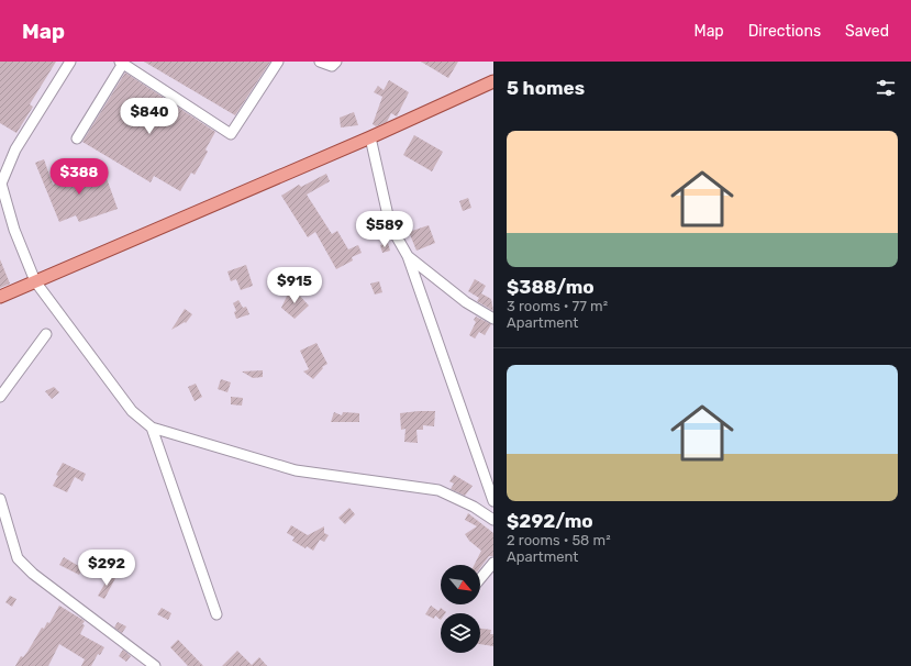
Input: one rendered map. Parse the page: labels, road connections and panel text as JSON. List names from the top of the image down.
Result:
{
  "north": "bottom right",
  "page": {
    "header": "Map",
    "nav": ["Map", "Directions", "Saved"],
    "heading": "5 homes",
    "price": [
      "$840",
      "$388",
      "$589",
      "$915",
      "$292"
    ],
    "list": [
      {
        "name": "$388/mo",
        "note": "3 rooms · 77 m² · Apartment"
      },
      {
        "name": "$292/mo",
        "note": "2 rooms · 58 m² · Apartment"
      }
    ]
  }
}
